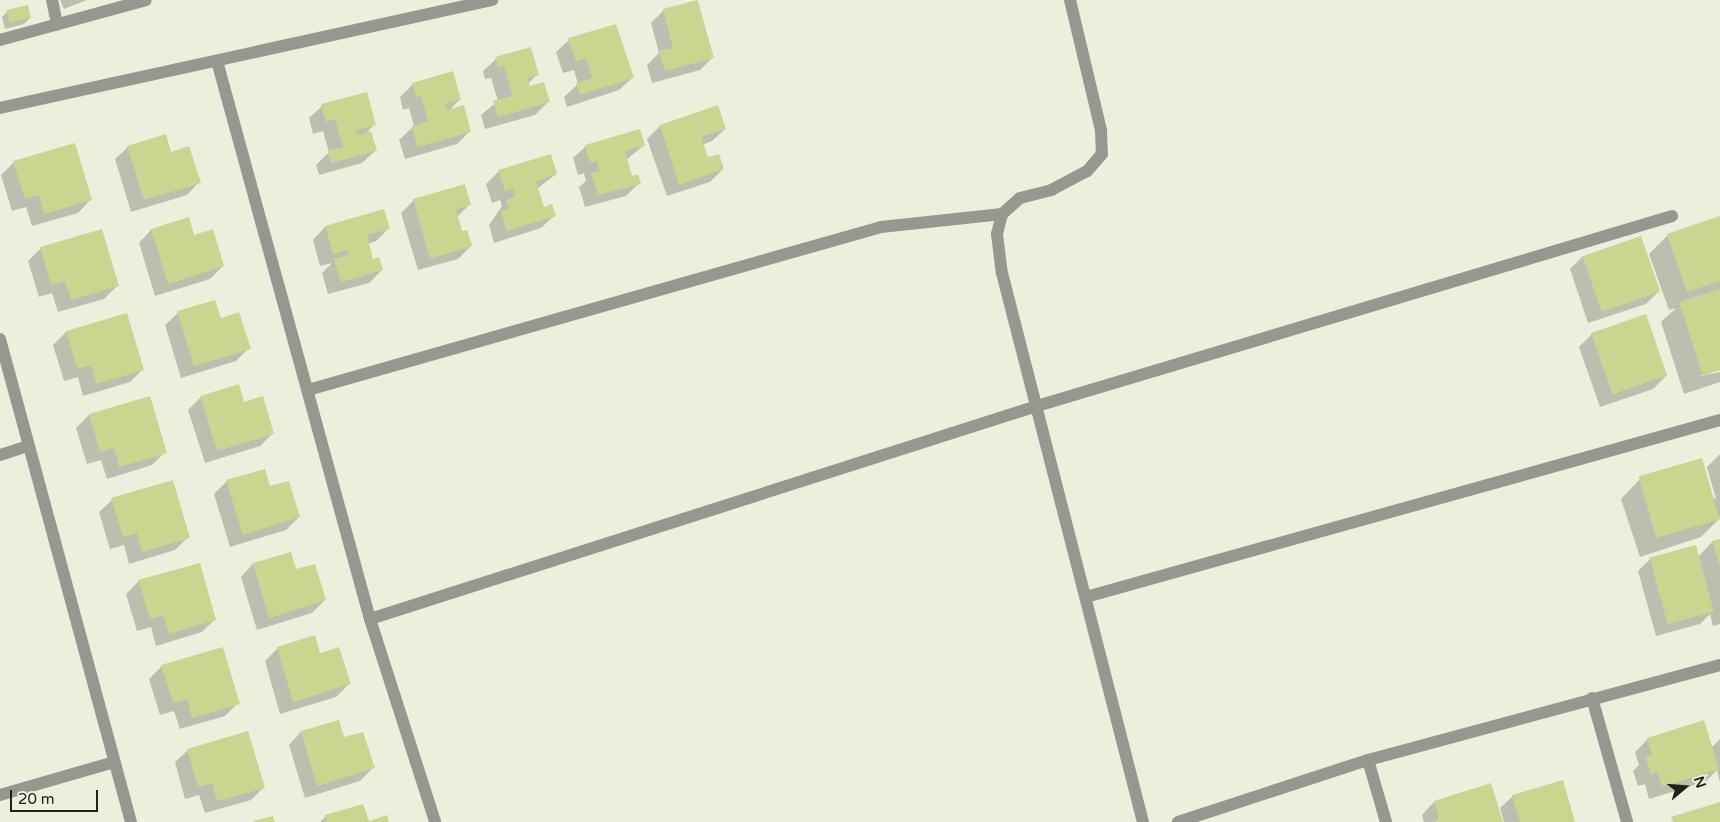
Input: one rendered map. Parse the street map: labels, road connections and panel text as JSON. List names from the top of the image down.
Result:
{
  "scale_bar": "20 m",
  "north": "right"
}
